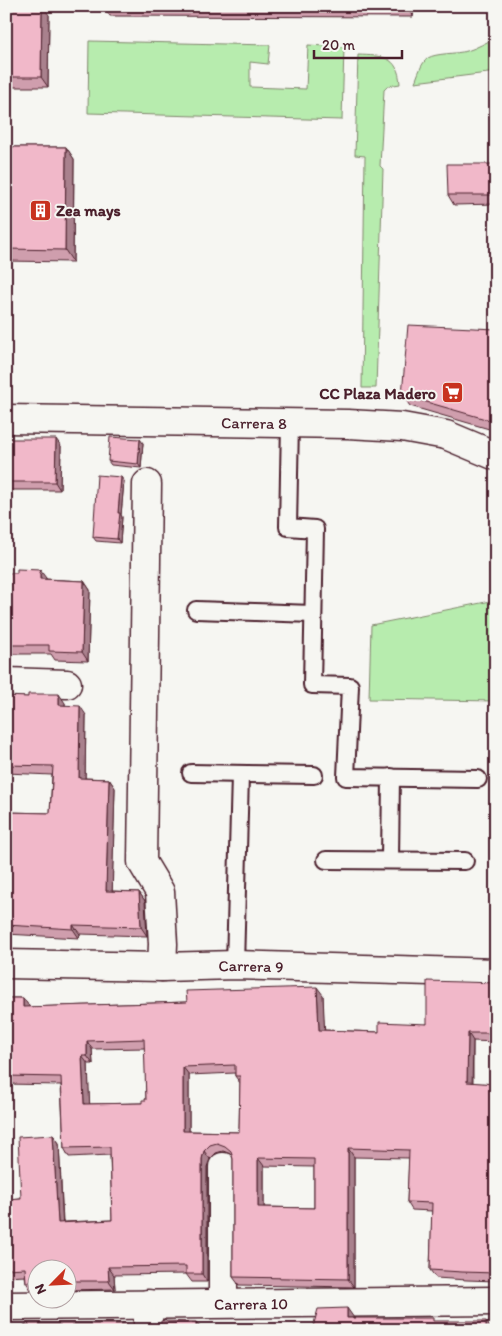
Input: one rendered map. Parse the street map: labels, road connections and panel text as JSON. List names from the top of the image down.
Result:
{
  "streets": {
    "street": ["Carrera 8", "Carrera 9", "Carrera 10"]
  },
  "places": {
    "building": ["Zea mays"],
    "supermarket": ["CC Plaza Madero"]
  },
  "scale_bar": "20 m",
  "north": "bottom left"
}
